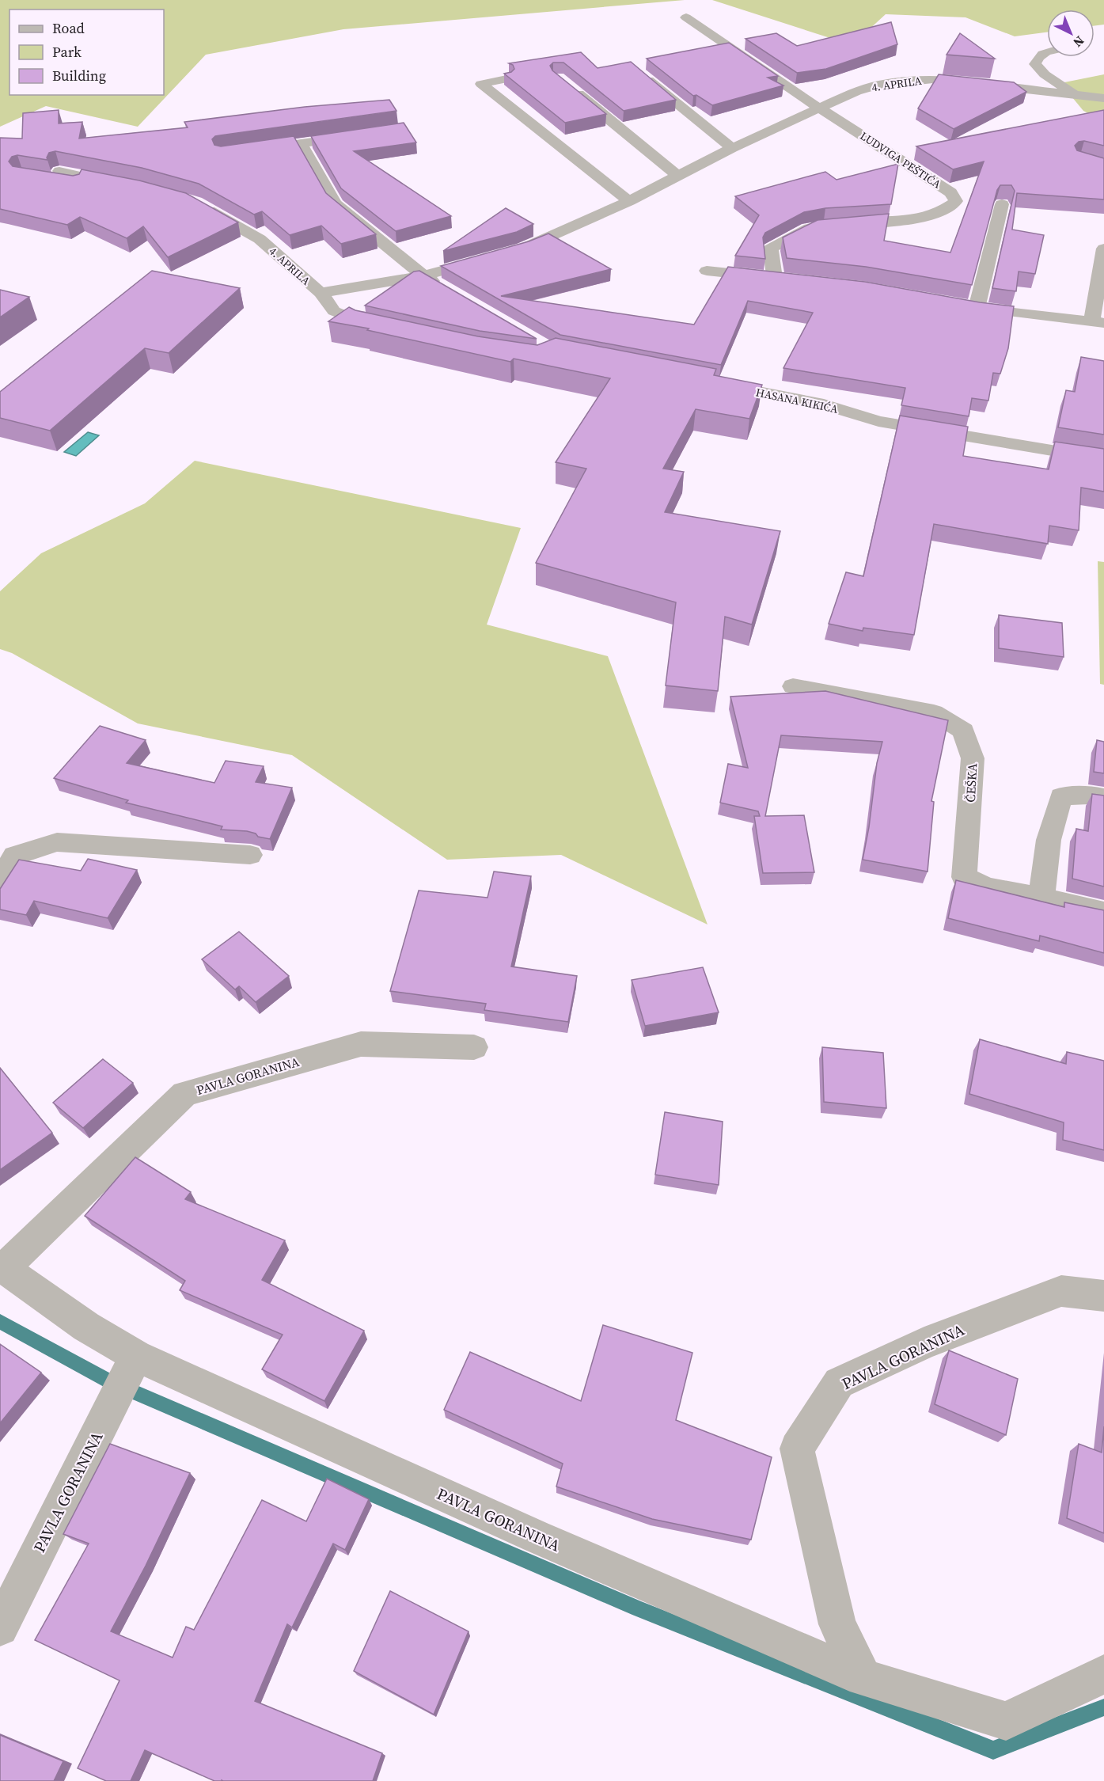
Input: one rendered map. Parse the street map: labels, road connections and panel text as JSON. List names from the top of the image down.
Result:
{
  "streets": {
    "street": [
      "4. APRILA",
      "LUDVIGA PEŠTIĆA",
      "HASANA KIKIĆA",
      "ČEŠKA",
      "PAVLA GORANINA"
    ]
  },
  "crossings": [
    ["4. APRILA", "LUDVIGA PEŠTIĆA"]
  ],
  "legend": ["Road", "Park", "Building"],
  "north": "bottom right"
}
